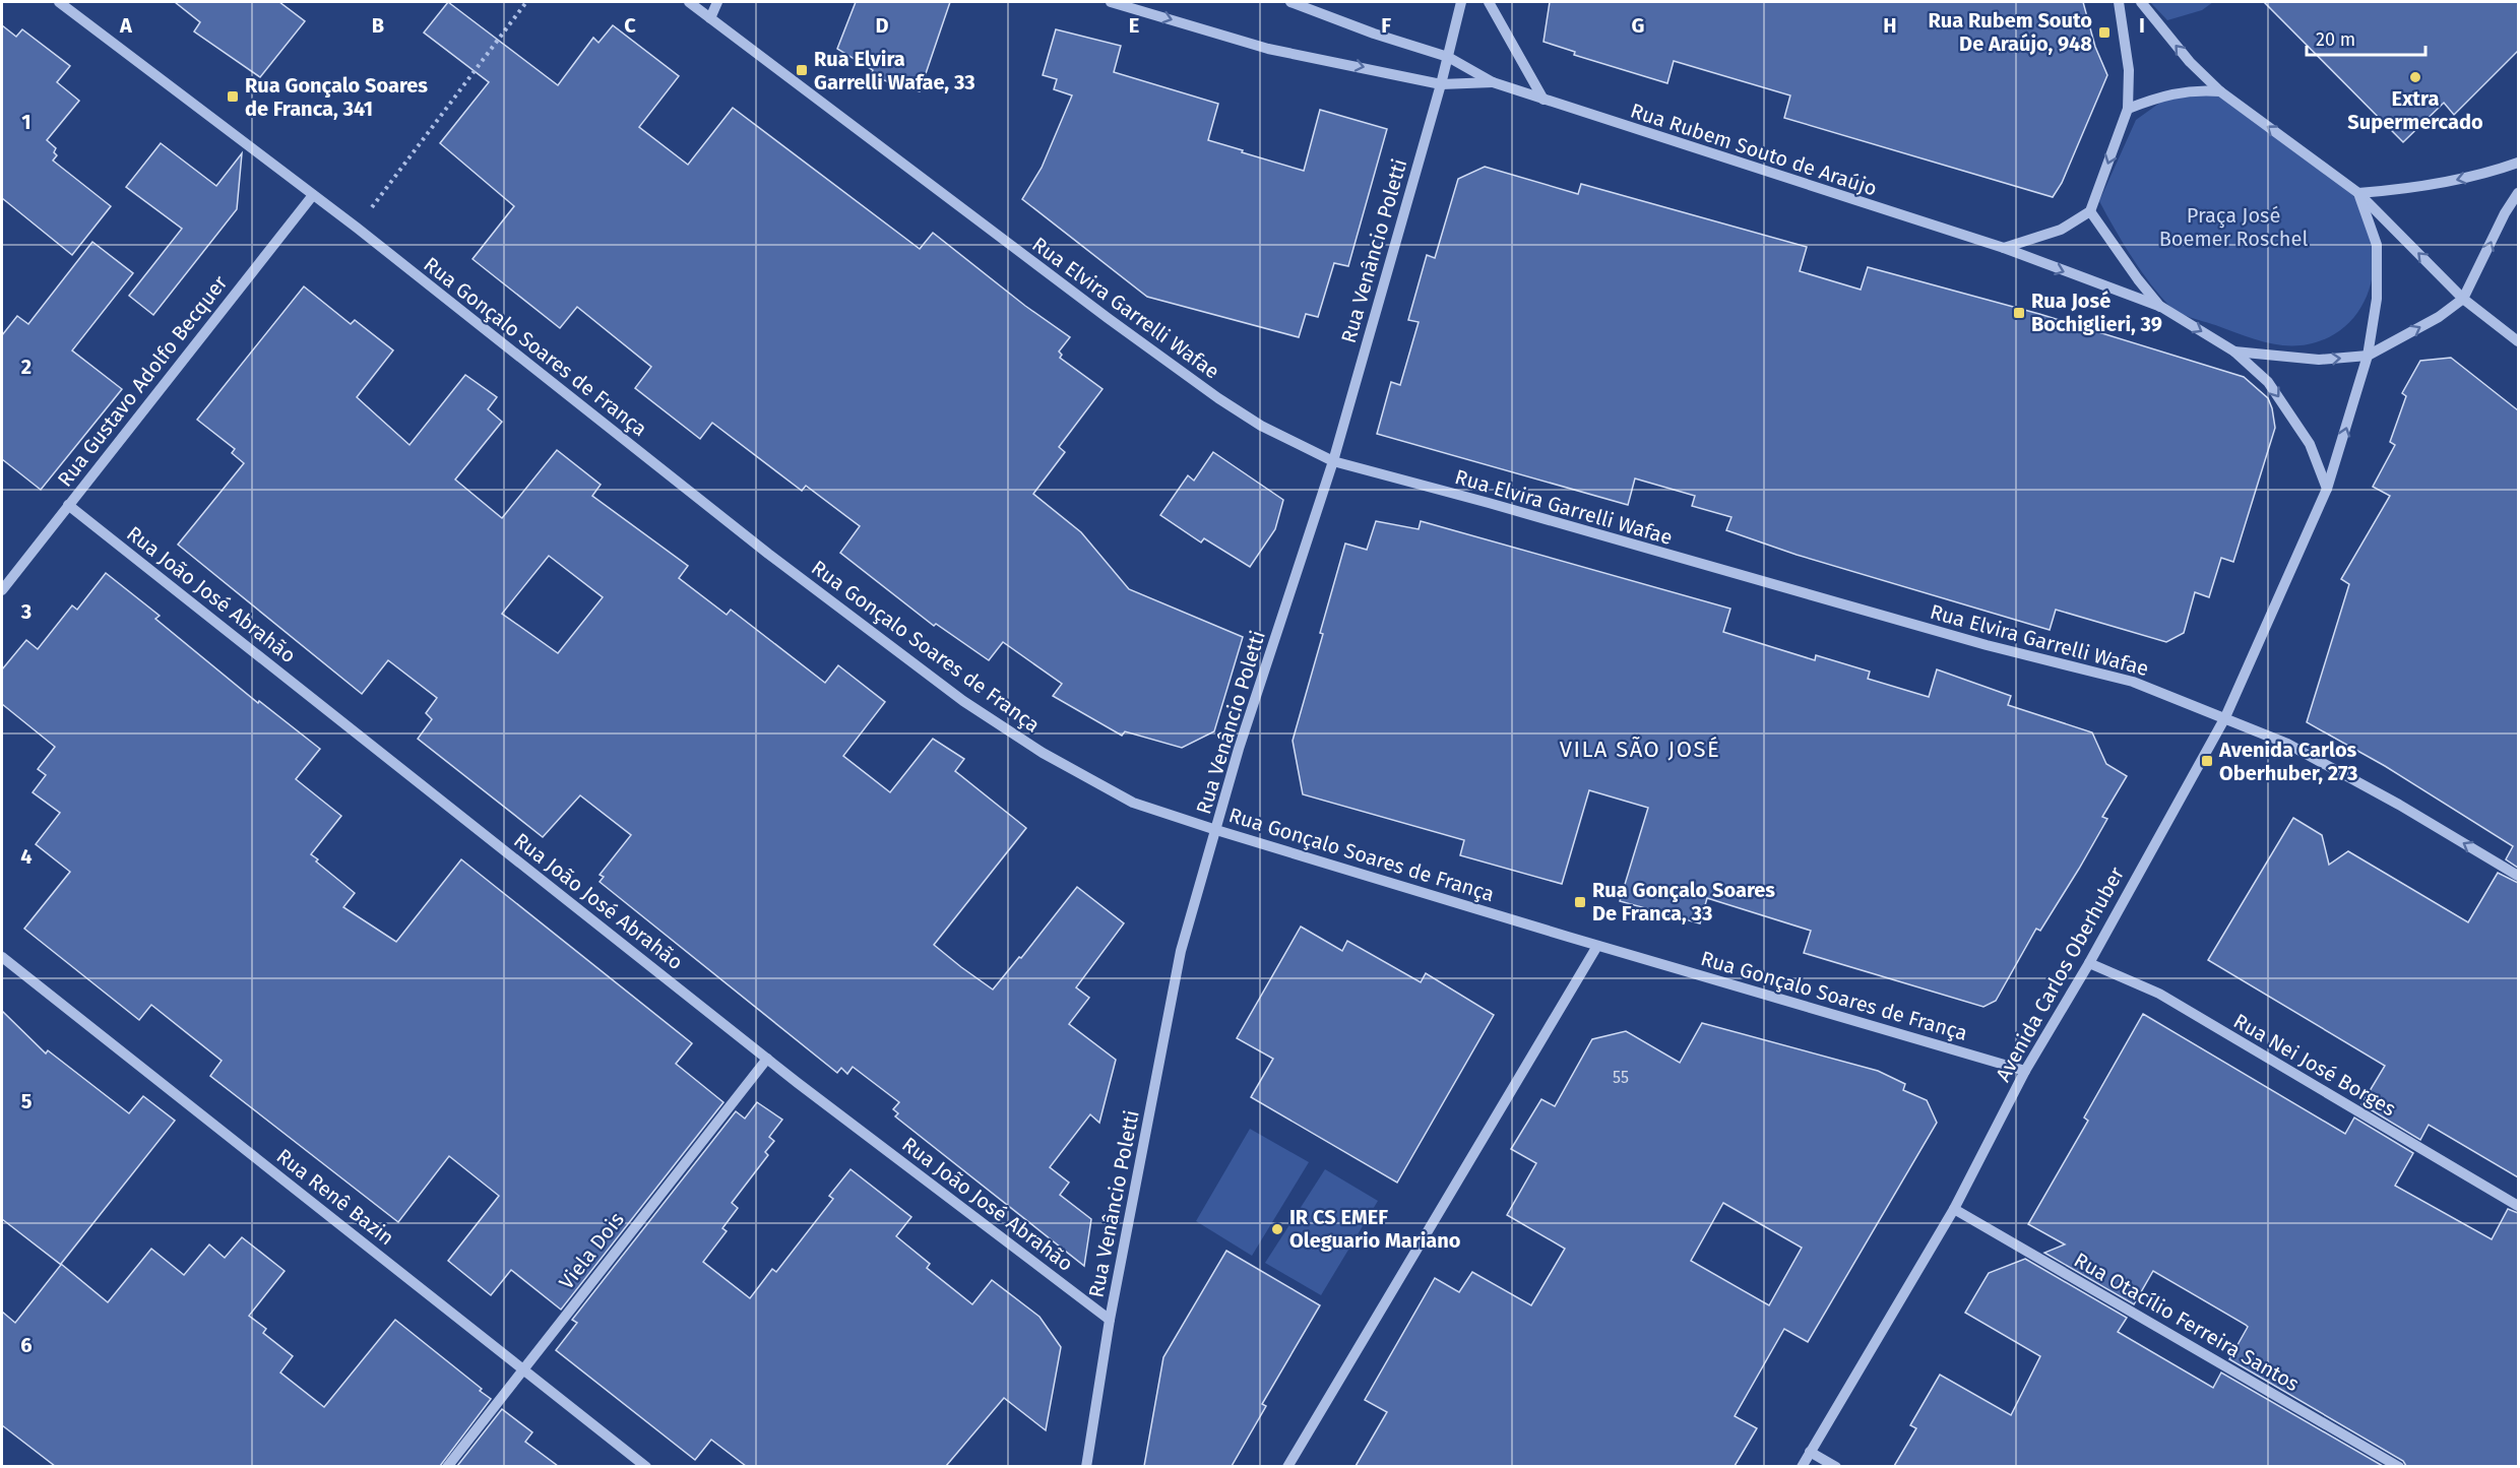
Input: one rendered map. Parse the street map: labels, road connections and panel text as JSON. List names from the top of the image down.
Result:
{
  "streets": {
    "street": [
      "Rua Rubem Souto de Araújo",
      "Rua Venâncio Poletti",
      "Rua Elvira Garrelli Wafae",
      "Rua Gonçalo Soares de França",
      "Rua Gustavo Adolfo Becquer",
      "Rua João José Abrahão",
      "Avenida Carlos Oberhuber",
      "Rua Nei José Borges",
      "Rua Renê Bazin",
      "Viela Dois",
      "Rua Otacílio Ferreira Santos"
    ]
  },
  "crossings": [
    ["Rua Rubem Souto de Araújo", "Rua Venâncio Poletti"],
    ["Rua Venâncio Poletti", "Rua Elvira Garrelli Wafae"],
    ["Rua Venâncio Poletti", "Rua Gonçalo Soares de França"],
    ["Rua Venâncio Poletti", "Rua João José Abrahão"],
    ["Rua Elvira Garrelli Wafae", "Avenida Carlos Oberhuber"],
    ["Rua Gonçalo Soares de França", "Rua Gustavo Adolfo Becquer"],
    ["Rua Gonçalo Soares de França", "Avenida Carlos Oberhuber"],
    ["Rua Gustavo Adolfo Becquer", "Rua João José Abrahão"],
    ["Rua João José Abrahão", "Viela Dois"],
    ["Avenida Carlos Oberhuber", "Rua Nei José Borges"],
    ["Avenida Carlos Oberhuber", "Rua Otacílio Ferreira Santos"],
    ["Rua Renê Bazin", "Viela Dois"]
  ],
  "districts": ["VILA SÃO JOSÉ"],
  "parks": ["Praça José Boemer Roschel"],
  "places": {
    "transit": [
      "Rua Rubem Souto De Araújo, 948",
      "Rua Elvira Garrelli Wafae, 33",
      "Rua Gonçalo Soares de Franca, 341",
      "Rua José Bochiglieri, 39",
      "Avenida Carlos Oberhuber, 273",
      "Rua Gonçalo Soares De Franca, 33"
    ],
    "other": ["Extra Supermercado", "IR CS EMEF Oleguario Mariano"]
  },
  "house_numbers": ["55"],
  "scale_bar": "20 m",
  "grid": {
    "columns": [
      "A",
      "B",
      "C",
      "D",
      "E",
      "F",
      "G",
      "H",
      "I"
    ],
    "rows": [
      "1",
      "2",
      "3",
      "4",
      "5",
      "6"
    ]
  }
}
